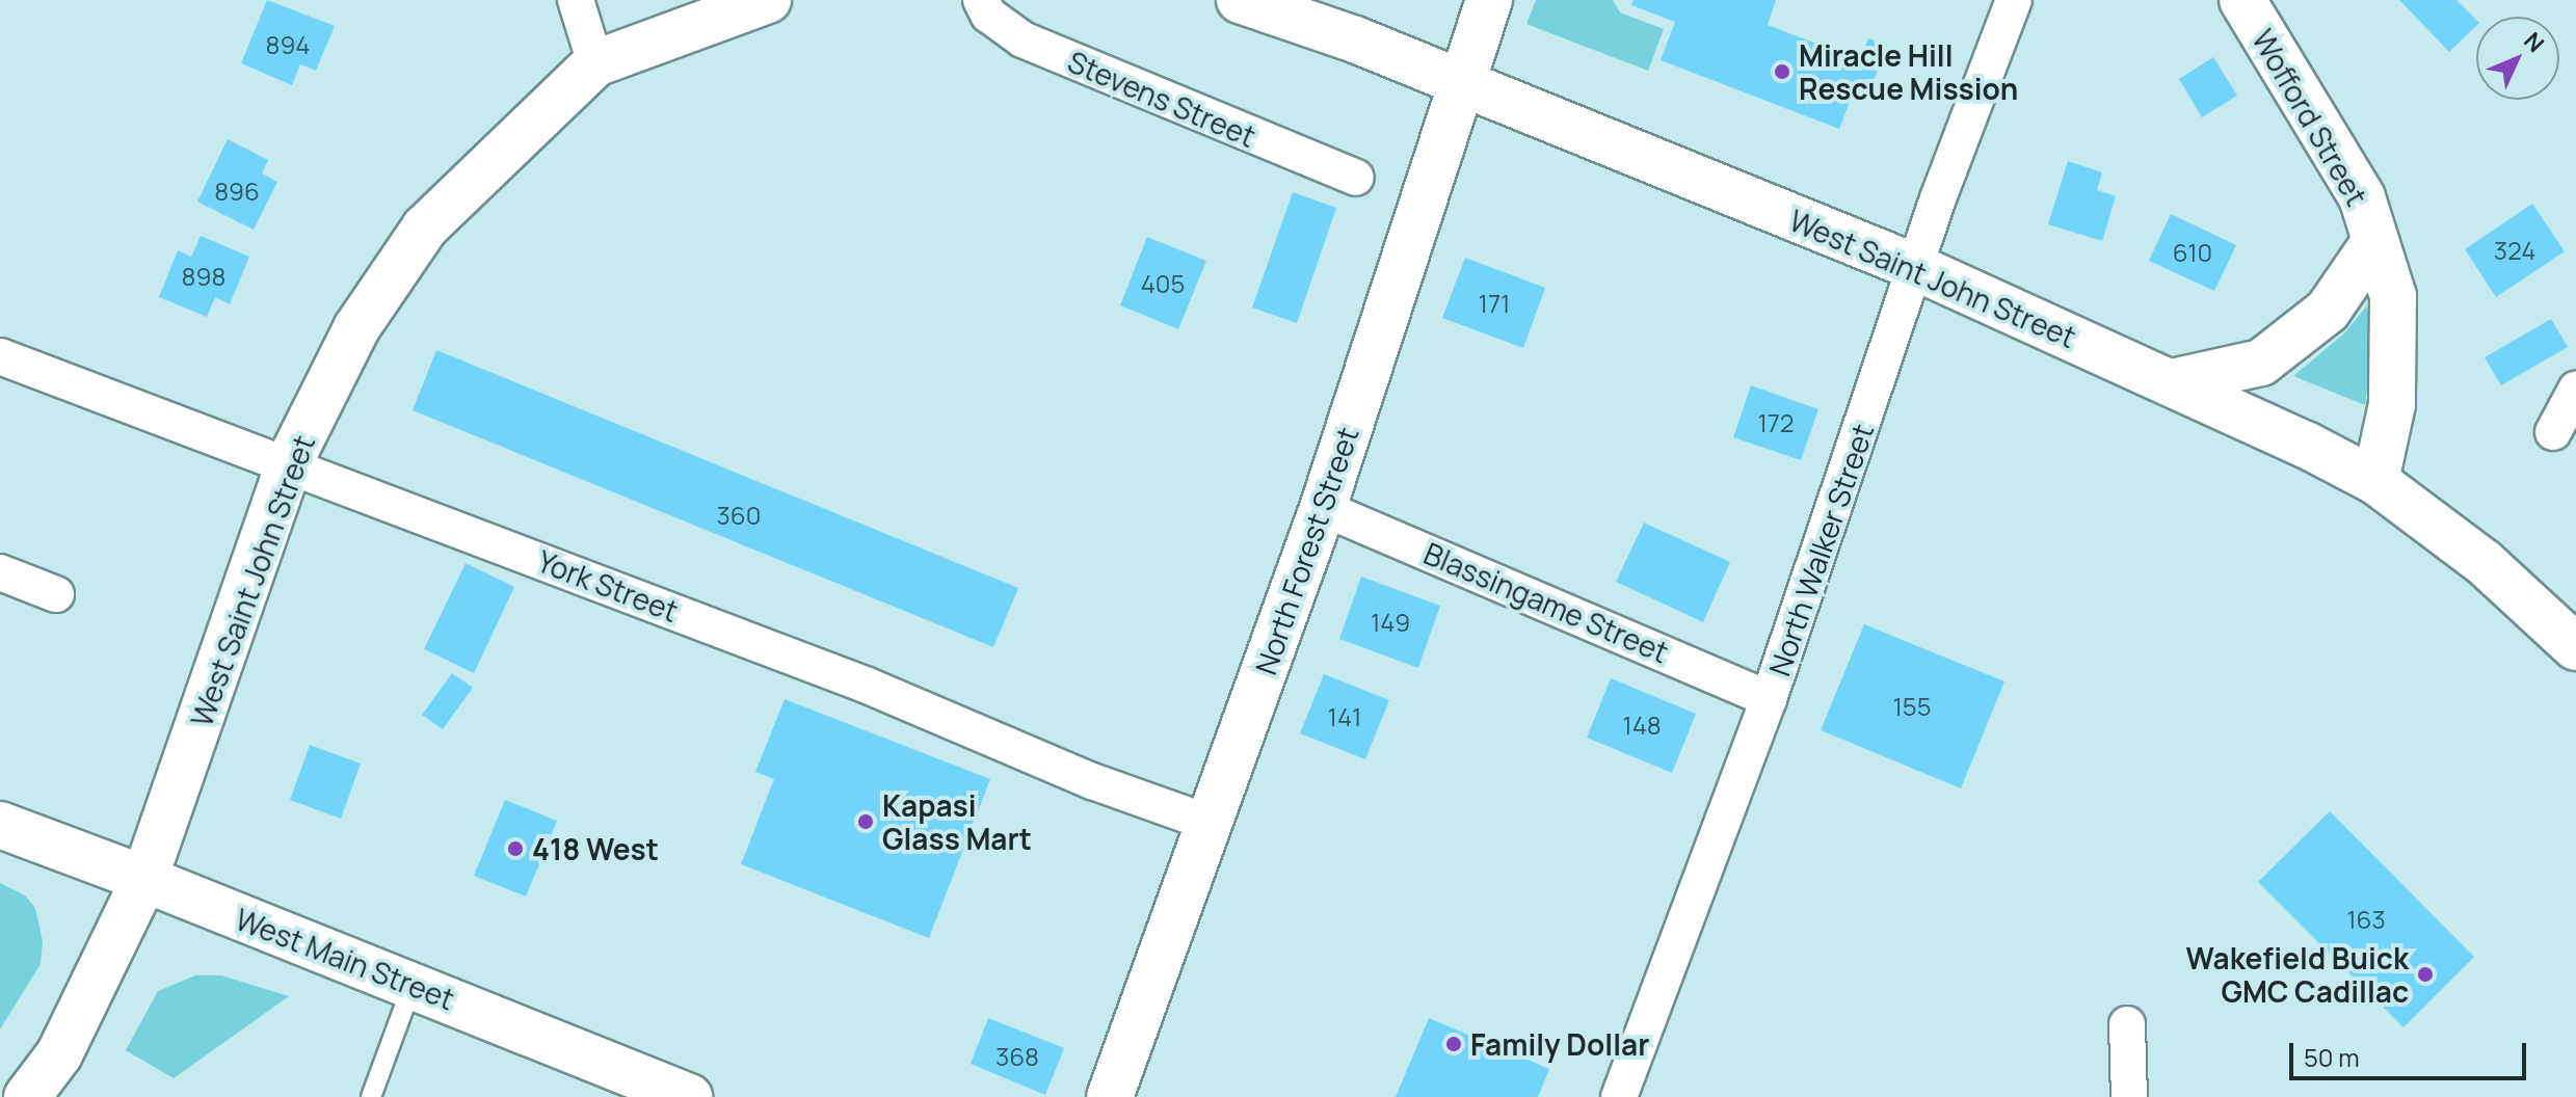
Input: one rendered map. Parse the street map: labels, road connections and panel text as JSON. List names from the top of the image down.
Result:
{
  "streets": {
    "main road": [
      "Wofford Street",
      "West Saint John Street",
      "North Forest Street",
      "West Main Street"
    ],
    "street": [
      "Stevens Street",
      "North Walker Street",
      "York Street",
      "Blassingame Street"
    ]
  },
  "crossings": [
    ["Wofford Street", "West Saint John Street"],
    ["West Saint John Street", "North Walker Street"],
    ["West Saint John Street", "North Forest Street"],
    ["West Saint John Street", "York Street"],
    ["West Saint John Street", "West Main Street"],
    ["North Walker Street", "Blassingame Street"],
    ["North Forest Street", "York Street"],
    ["North Forest Street", "Blassingame Street"]
  ],
  "places": [
    "Miracle Hill Rescue Mission",
    "Kapasi Glass Mart",
    "418 West",
    "Wakefield Buick GMC Cadillac",
    "Family Dollar"
  ],
  "house_numbers": [
    "894",
    "896",
    "324",
    "610",
    "898",
    "405",
    "171",
    "172",
    "360",
    "149",
    "155",
    "141",
    "148",
    "163",
    "368"
  ],
  "scale_bar": "50 m",
  "north": "top right"
}
